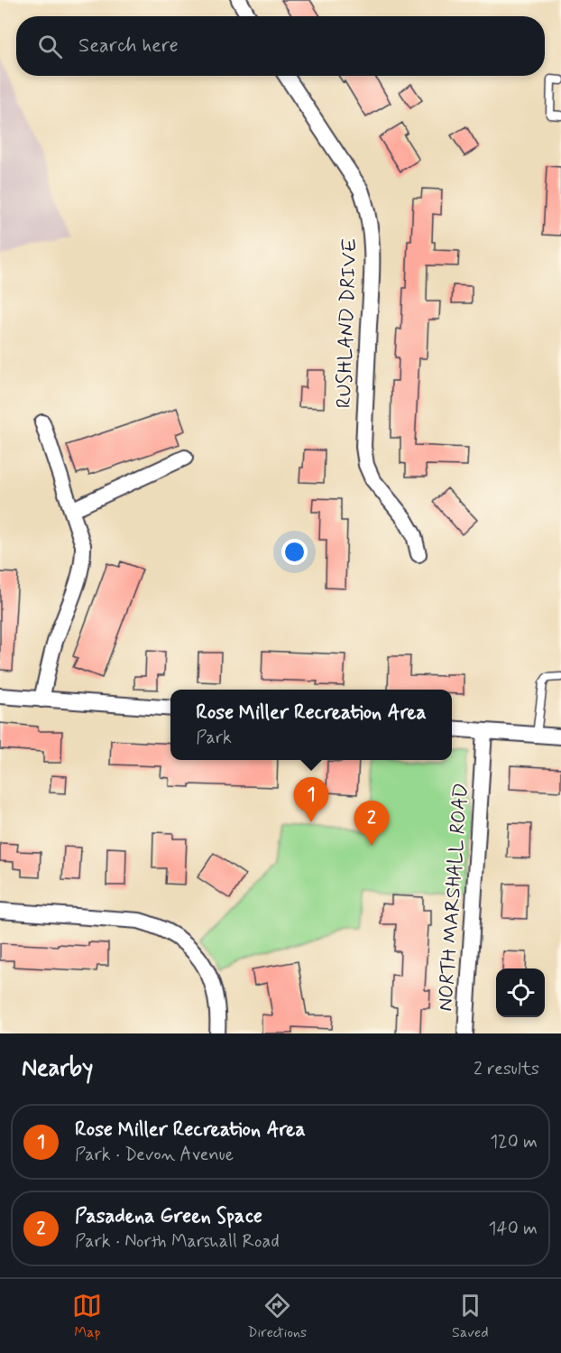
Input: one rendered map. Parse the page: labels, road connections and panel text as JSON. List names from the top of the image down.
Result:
{
  "streets": {
    "street": ["RUSHLAND DRIVE", "NORTH MARSHALL ROAD"]
  },
  "page": {
    "search": "Search here",
    "popup": ["Rose Miller Recreation Area", "Park"],
    "pins": ["1", "2"],
    "heading": ["Nearby", "2 results"],
    "list": [
      {
        "mark": "1",
        "name": "Rose Miller Recreation Area",
        "note": "Park · Devon Avenue",
        "value": "120 m"
      },
      {
        "mark": "2",
        "name": "Pasadena Green Space",
        "note": "Park · North Marshall Road",
        "value": "140 m"
      }
    ],
    "nav": ["Map", "Directions", "Saved"]
  }
}
